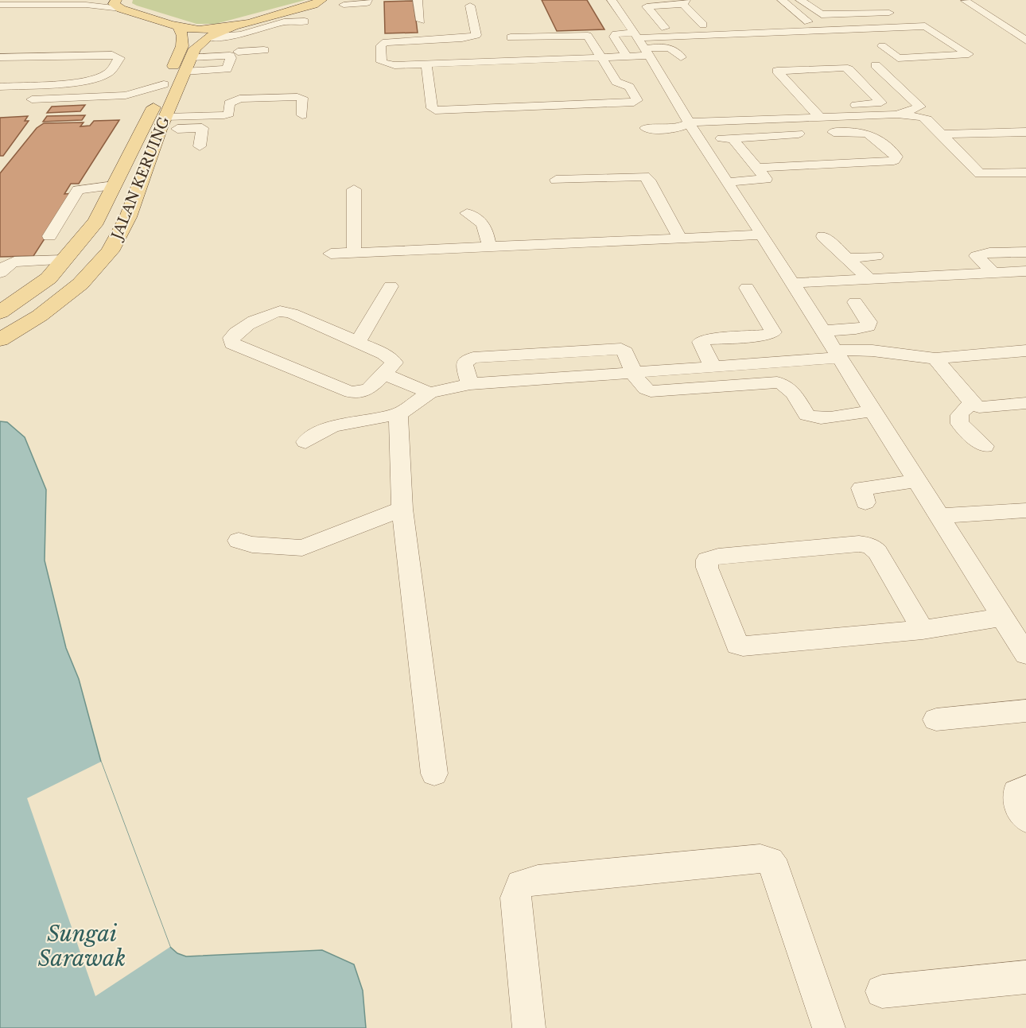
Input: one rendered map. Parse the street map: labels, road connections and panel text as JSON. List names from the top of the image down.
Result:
{
  "streets": {
    "main road": ["JALAN KERUING"]
  },
  "water": ["Sungai Sarawak"]
}
